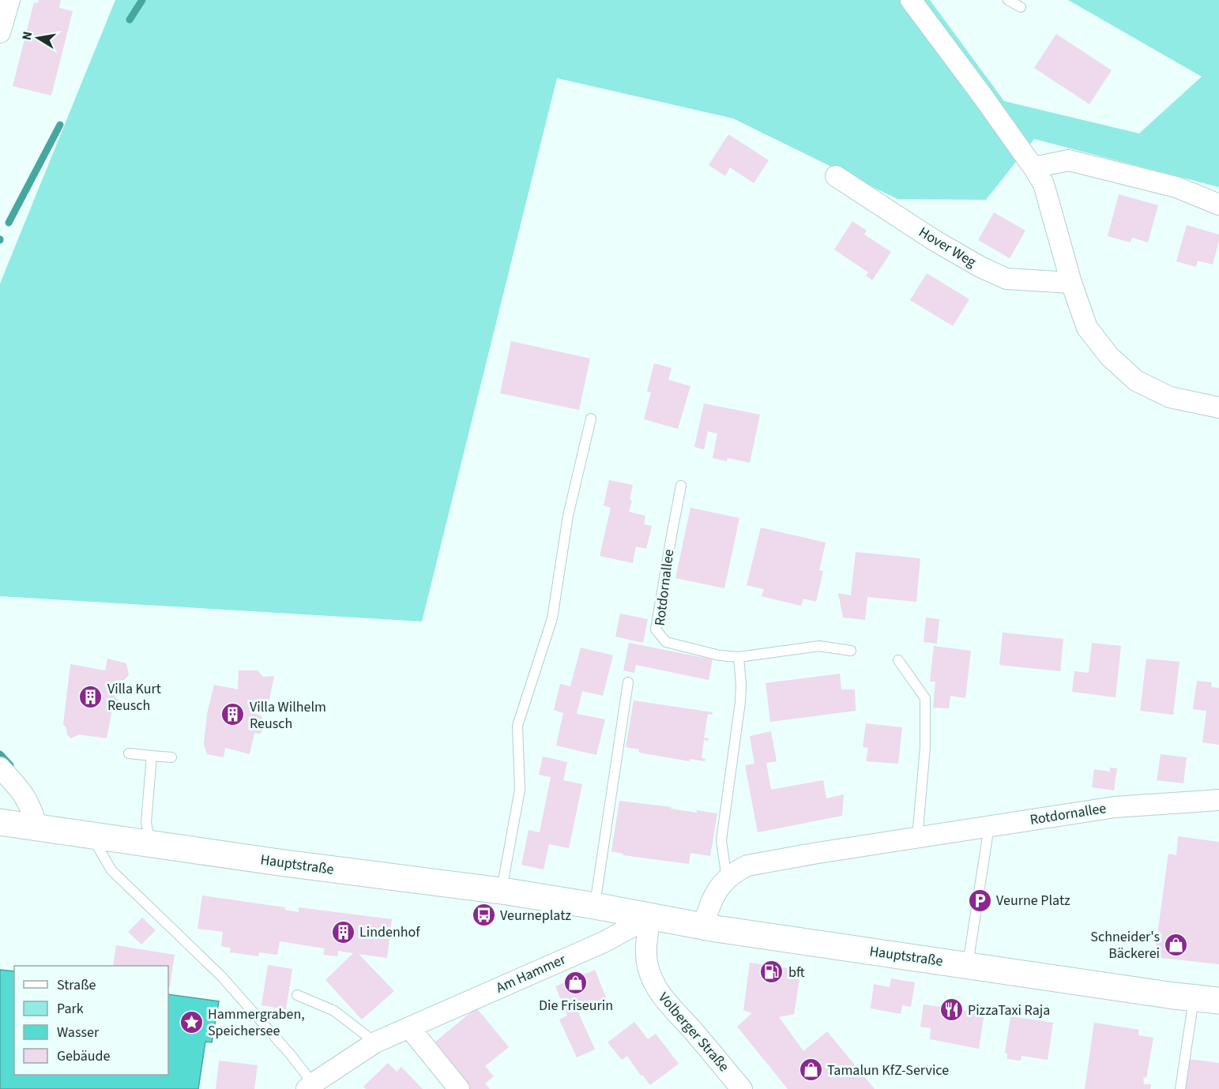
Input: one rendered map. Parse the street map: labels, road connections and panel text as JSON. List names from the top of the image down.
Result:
{
  "streets": {
    "main road": ["Hauptstraße"],
    "street": [
      "Hover Weg",
      "Rotdornallee",
      "Am Hammer",
      "Volberger Straße"
    ]
  },
  "crossings": [
    ["Rotdornallee", "Hauptstraße"],
    ["Hauptstraße", "Am Hammer"],
    ["Hauptstraße", "Volberger Straße"],
    ["Am Hammer", "Volberger Straße"]
  ],
  "places": {
    "building": ["Villa Kurt Reusch", "Villa Wilhelm Reusch", "Lindenhof"],
    "parking": ["Veurne Platz"],
    "bus stop": ["Veurneplatz"],
    "shop": ["Schneider's Bäckerei", "Die Friseurin", "Tamalun KfZ-Service"],
    "fuel station": ["bft"],
    "restaurant": ["PizzaTaxi Raja"],
    "place": ["Hammergraben, Speichersee"]
  },
  "legend": [
    "Straße",
    "Park",
    "Wasser",
    "Gebäude"
  ],
  "north": "left"
}
